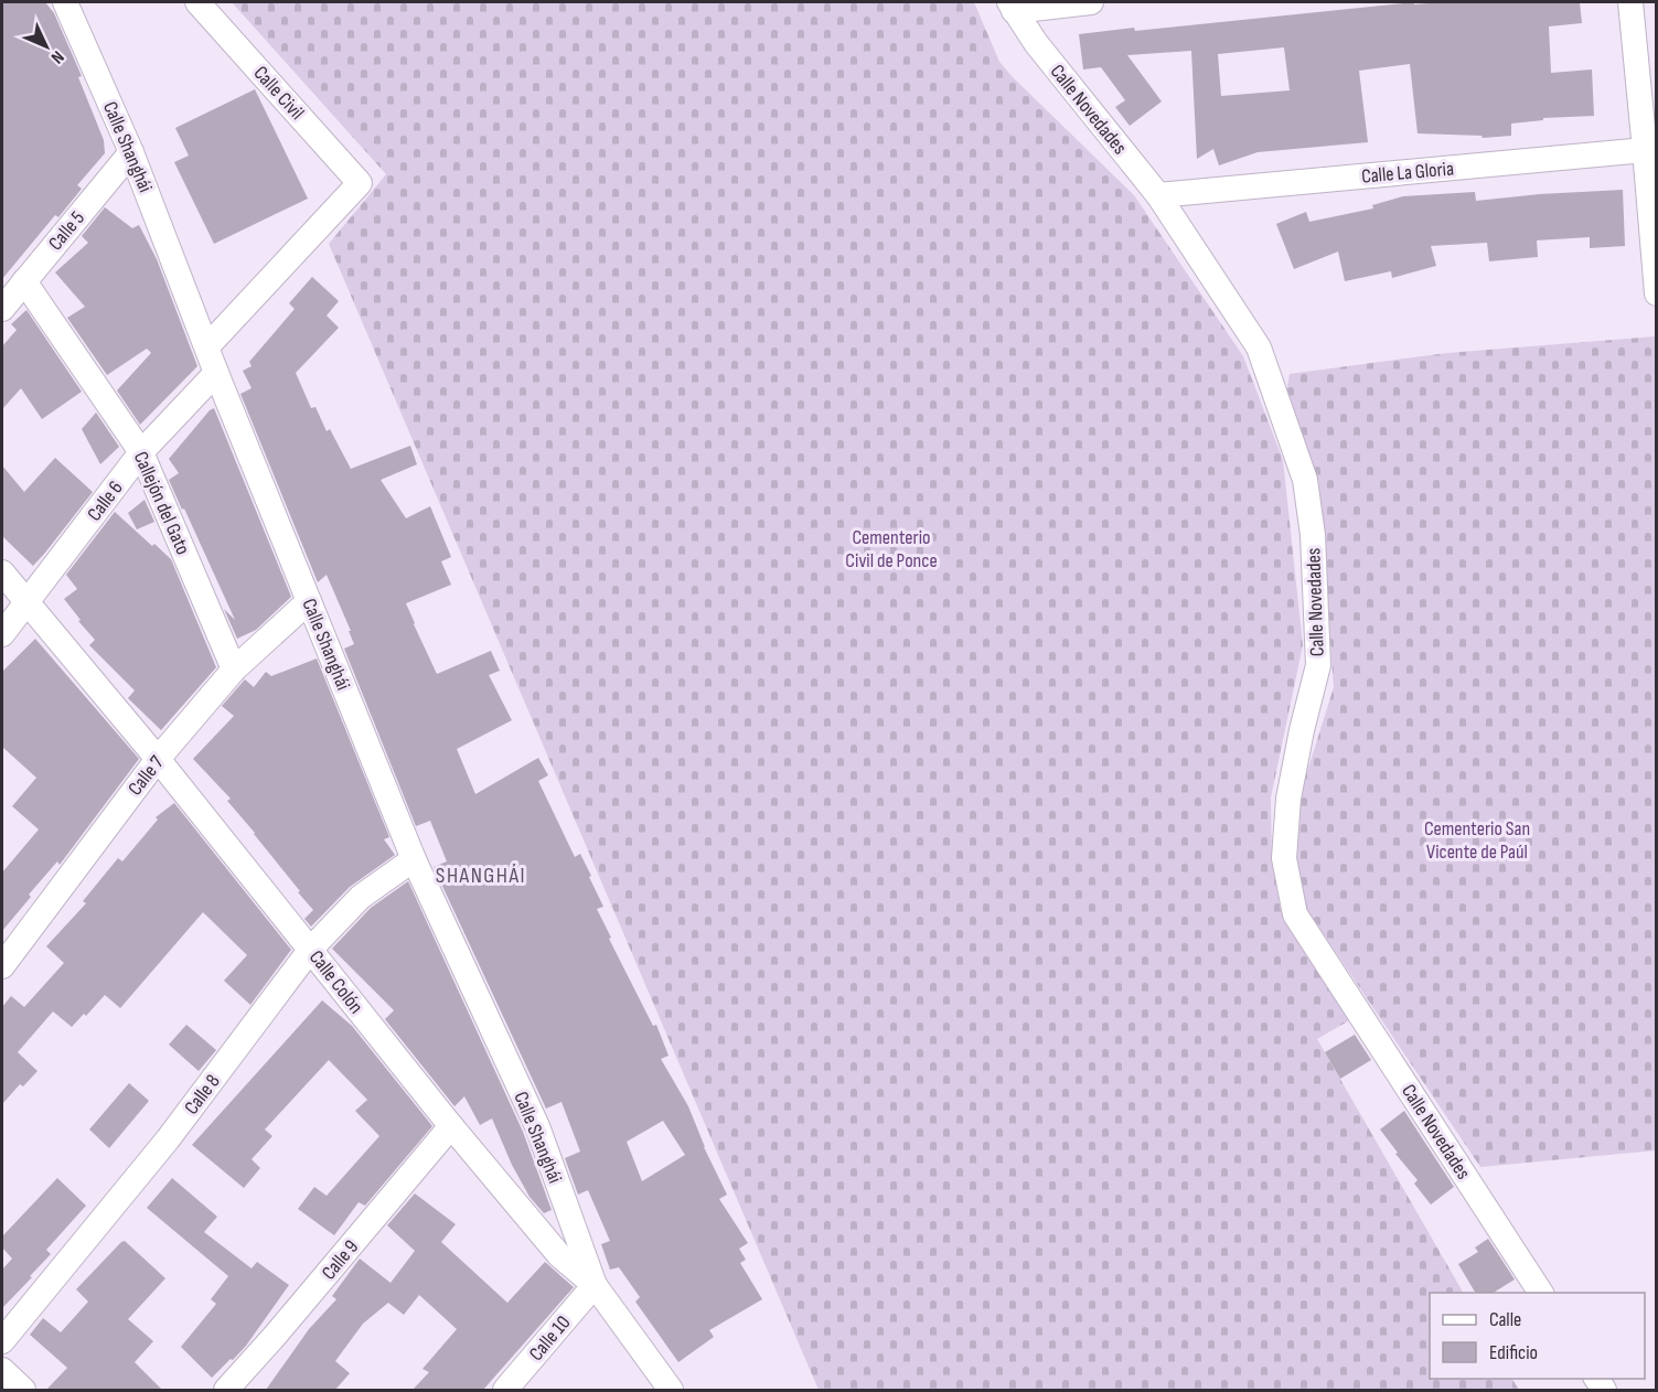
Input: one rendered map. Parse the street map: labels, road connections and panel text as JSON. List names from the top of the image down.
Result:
{
  "streets": {
    "street": [
      "Calle Civil",
      "Calle Novedades",
      "Calle Shanghái",
      "Calle La Gloria",
      "Calle 5",
      "Calle 6",
      "Callejón del Gato",
      "Calle 7",
      "Calle Colón",
      "Calle 8",
      "Calle 9",
      "Calle 10"
    ]
  },
  "crossings": [
    ["Calle Civil", "Calle Shanghái"],
    ["Calle Novedades", "Calle La Gloria"],
    ["Calle Shanghái", "Calle 5"],
    ["Calle Shanghái", "Calle 6"],
    ["Calle Shanghái", "Calle 7"],
    ["Calle Shanghái", "Calle Colón"],
    ["Calle Shanghái", "Calle 8"],
    ["Calle Shanghái", "Calle 10"],
    ["Calle 5", "Callejón del Gato"],
    ["Calle 6", "Callejón del Gato"],
    ["Calle 6", "Calle Colón"],
    ["Callejón del Gato", "Calle 7"],
    ["Calle 7", "Calle Colón"],
    ["Calle Colón", "Calle 8"],
    ["Calle Colón", "Calle 9"],
    ["Calle Colón", "Calle 10"]
  ],
  "districts": ["SHANGHÁI"],
  "parks": ["Cementerio Civil de Ponce", "Cementerio San Vicente de Paúl"],
  "legend": ["Calle", "Edificio"],
  "north": "bottom right"
}
